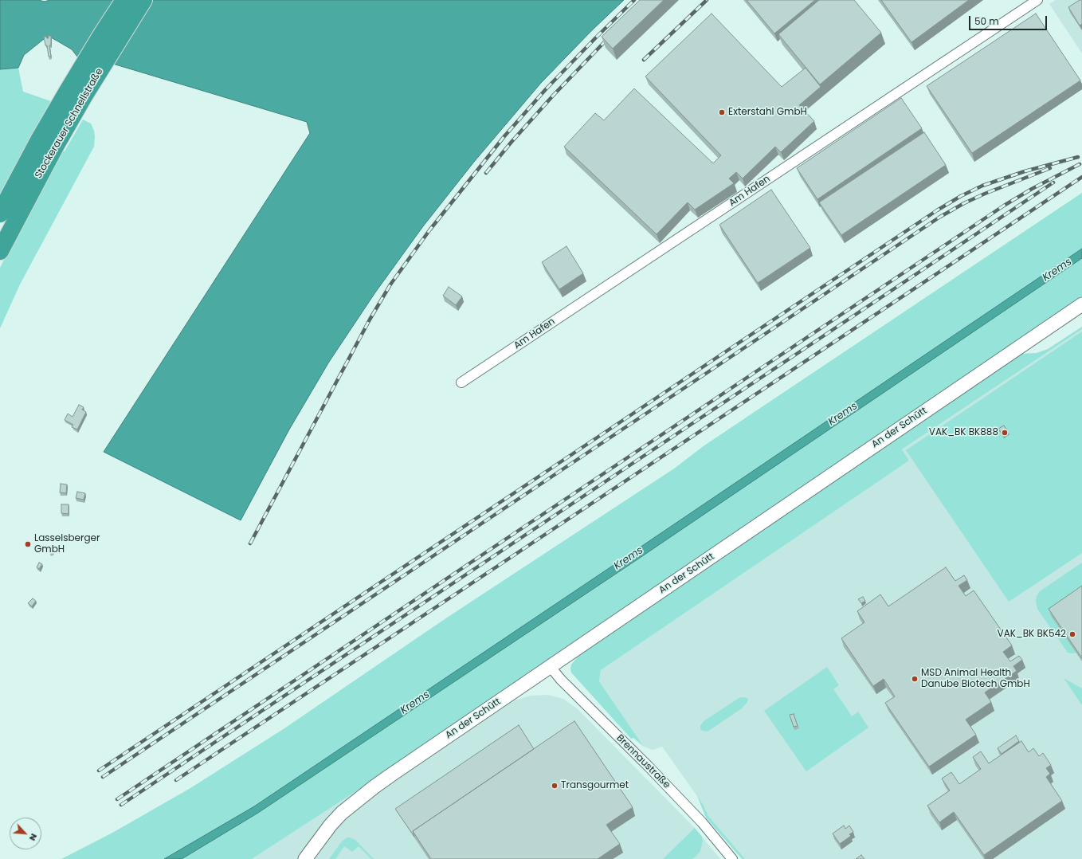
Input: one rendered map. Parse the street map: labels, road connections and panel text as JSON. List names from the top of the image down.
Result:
{
  "streets": {
    "highway": ["Stockerauer Schnellstraße"],
    "street": ["Am Hafen", "An der Schütt", "Brennaustraße"]
  },
  "crossings": [
    ["An der Schütt", "Brennaustraße"]
  ],
  "water": ["Krems"],
  "places": [
    "Exterstahl GmbH",
    "VAK_BK BK888",
    "Lasselsberger GmbH",
    "VAK_BK BK542",
    "MSD Animal Health Danube Biotech GmbH",
    "Transgourmet"
  ],
  "scale_bar": "50 m",
  "north": "bottom right"
}
